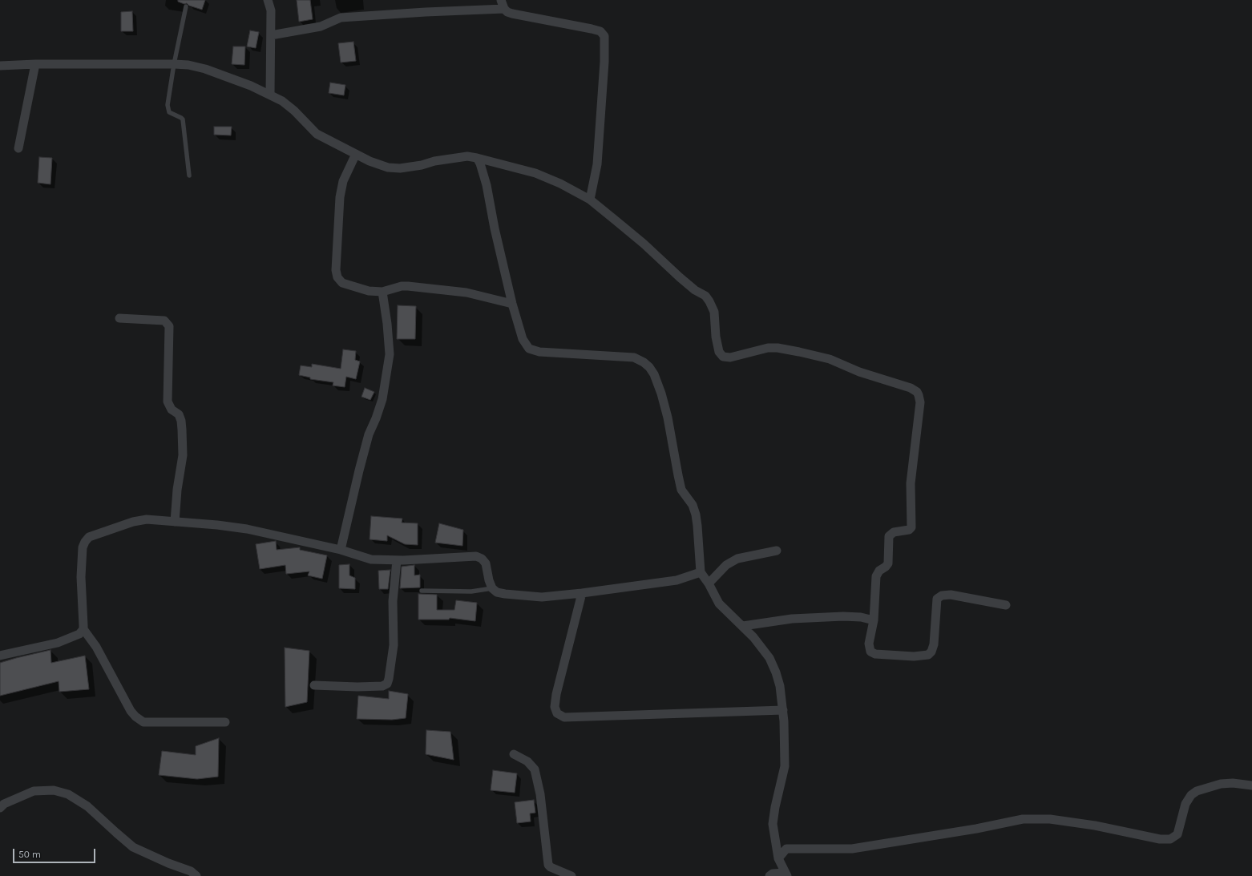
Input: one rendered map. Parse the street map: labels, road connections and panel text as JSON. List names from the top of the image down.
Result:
{
  "scale_bar": "50 m"
}
